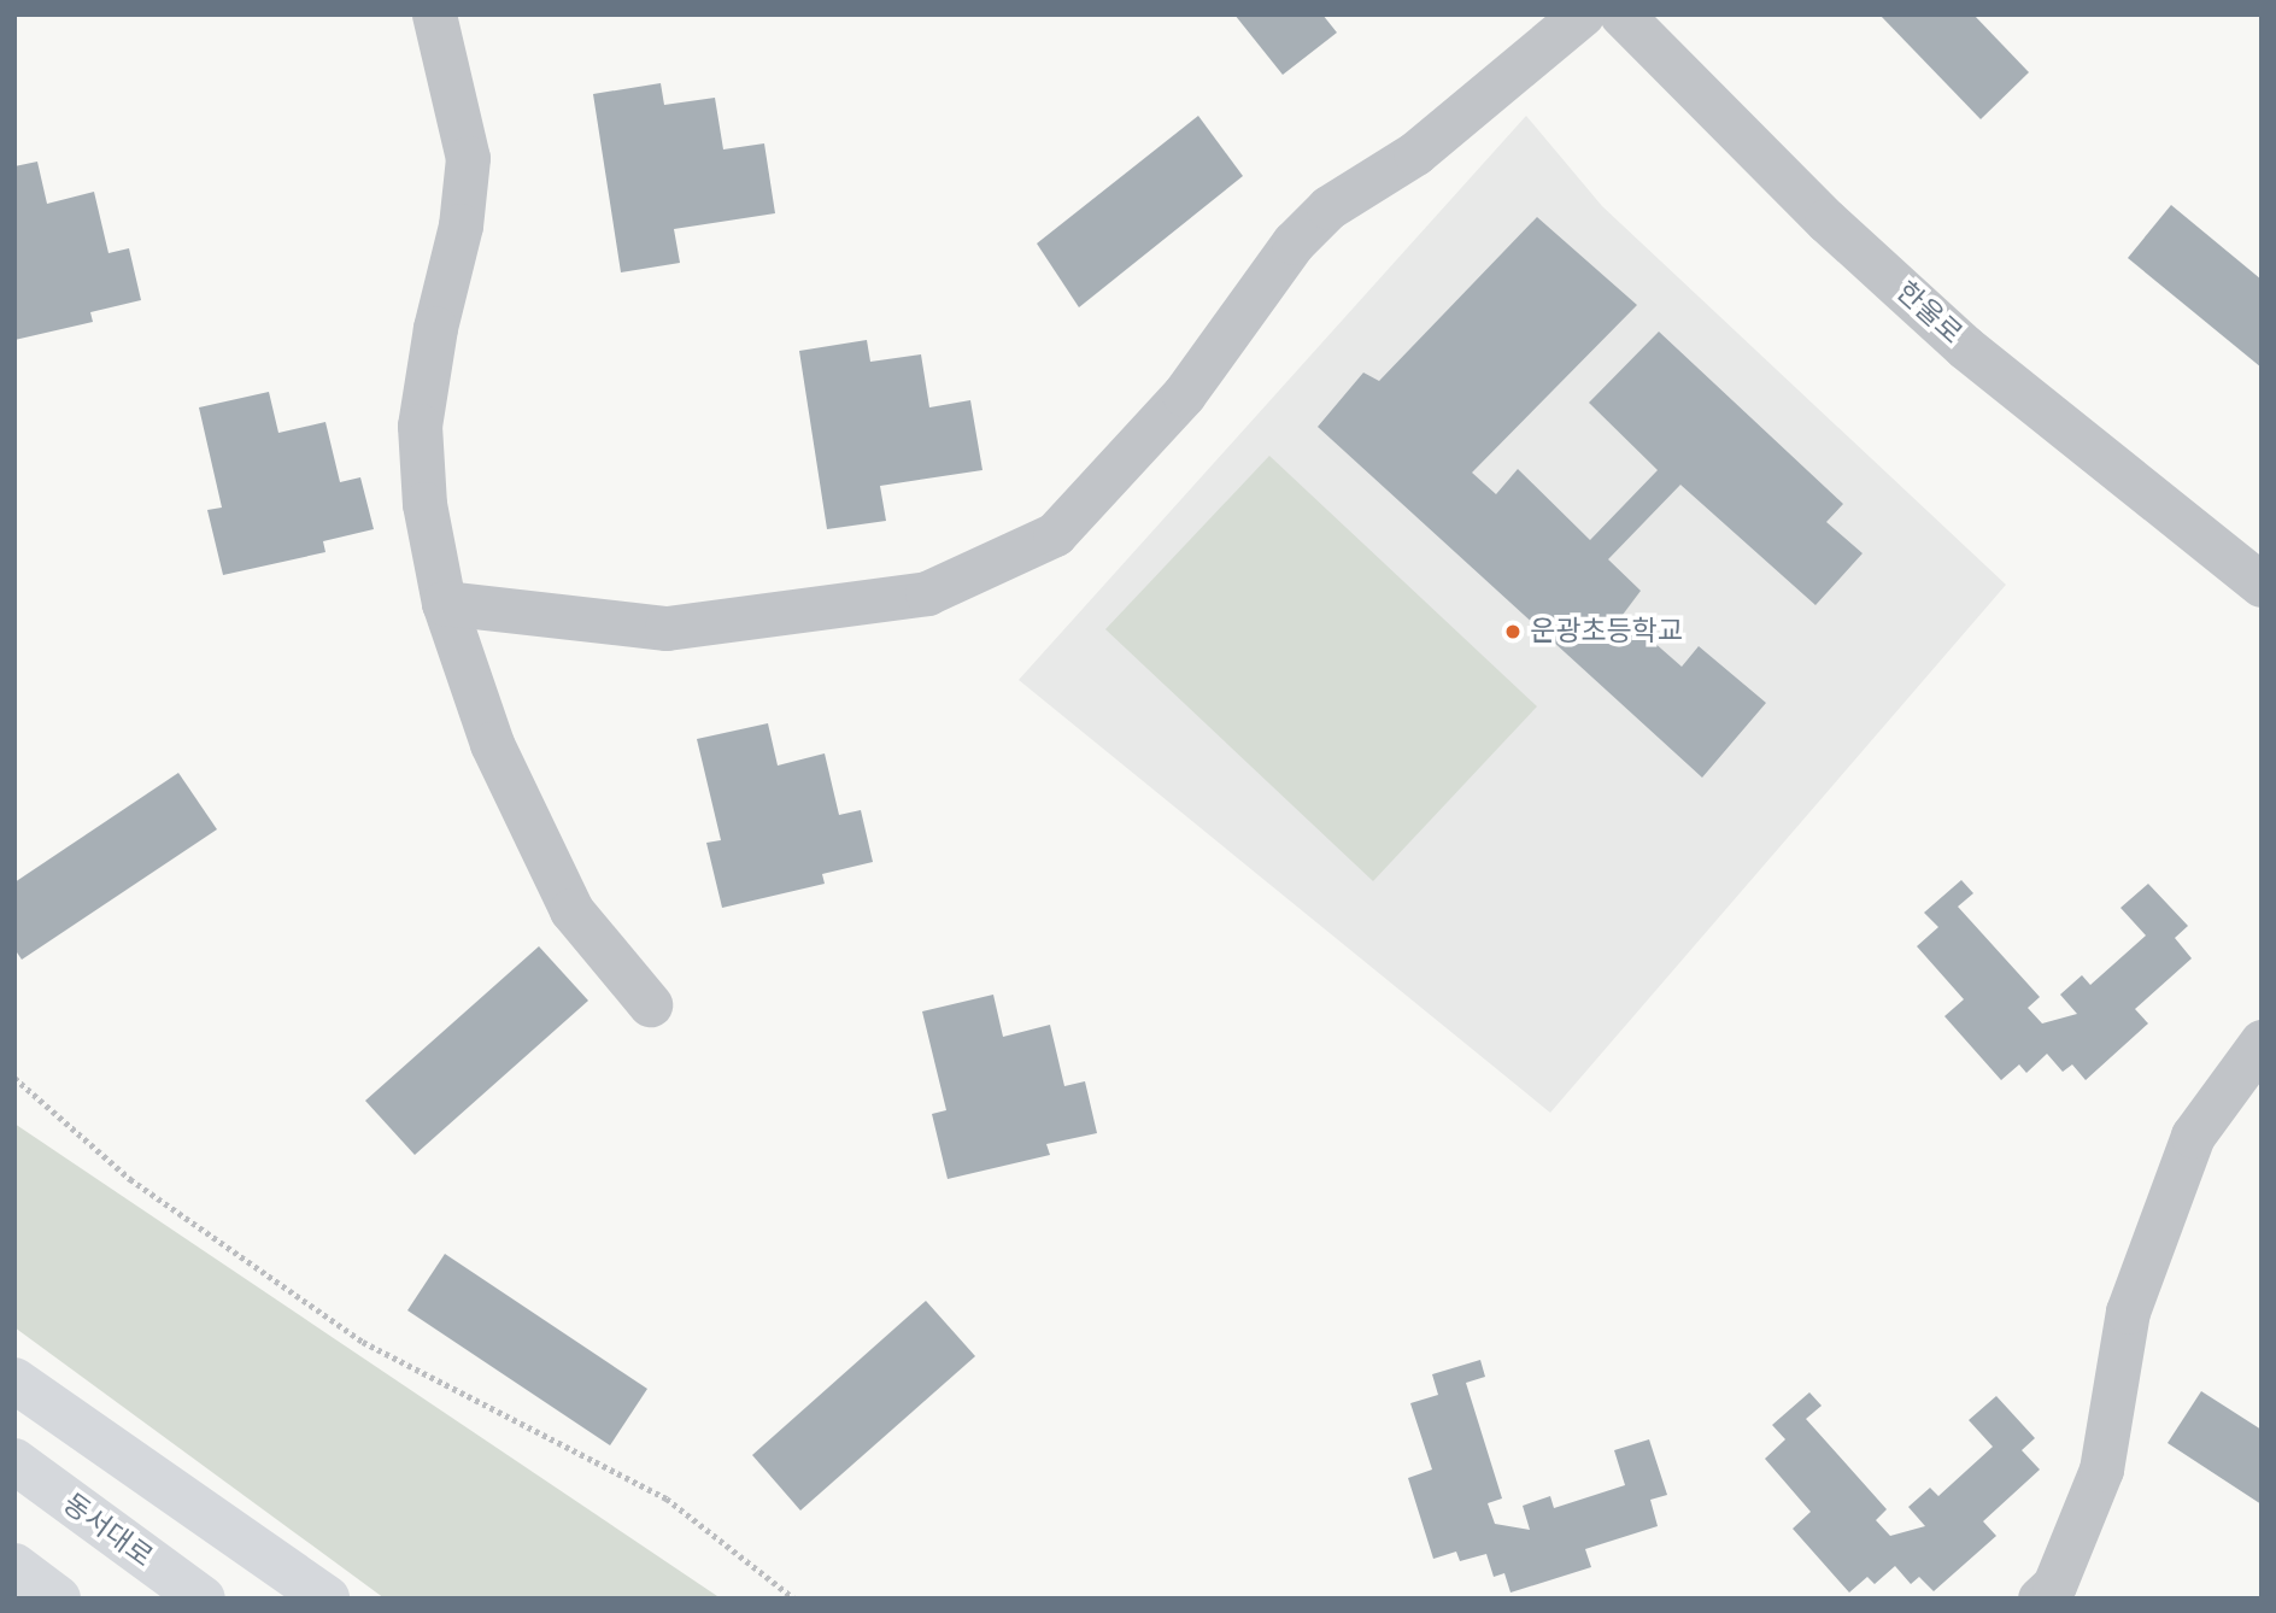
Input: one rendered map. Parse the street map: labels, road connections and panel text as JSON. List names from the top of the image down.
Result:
{
  "streets": {
    "highway": ["동서대로"],
    "street": ["한울로"]
  },
  "places": ["운광초등학교"]
}
